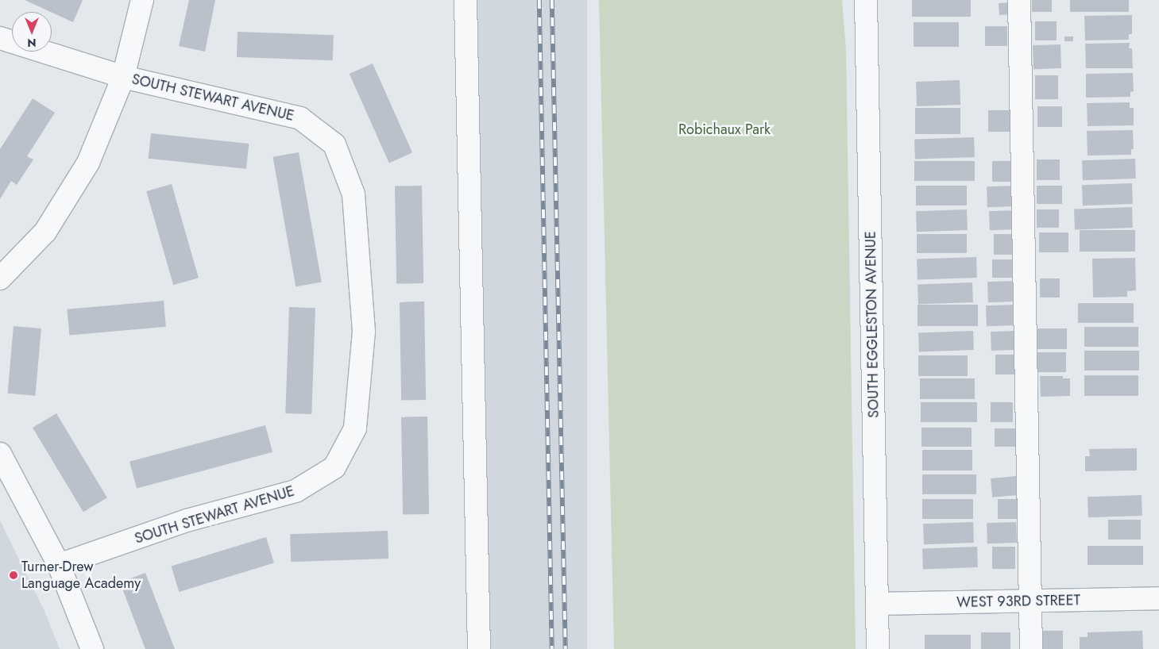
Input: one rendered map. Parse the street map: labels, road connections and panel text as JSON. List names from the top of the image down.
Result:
{
  "streets": {
    "street": ["SOUTH STEWART AVENUE", "SOUTH EGGLESTON AVENUE", "WEST 93RD STREET"]
  },
  "crossings": [
    ["SOUTH EGGLESTON AVENUE", "WEST 93RD STREET"]
  ],
  "parks": ["Robichaux Park"],
  "places": ["Turner-Drew Language Academy"],
  "north": "bottom"
}
